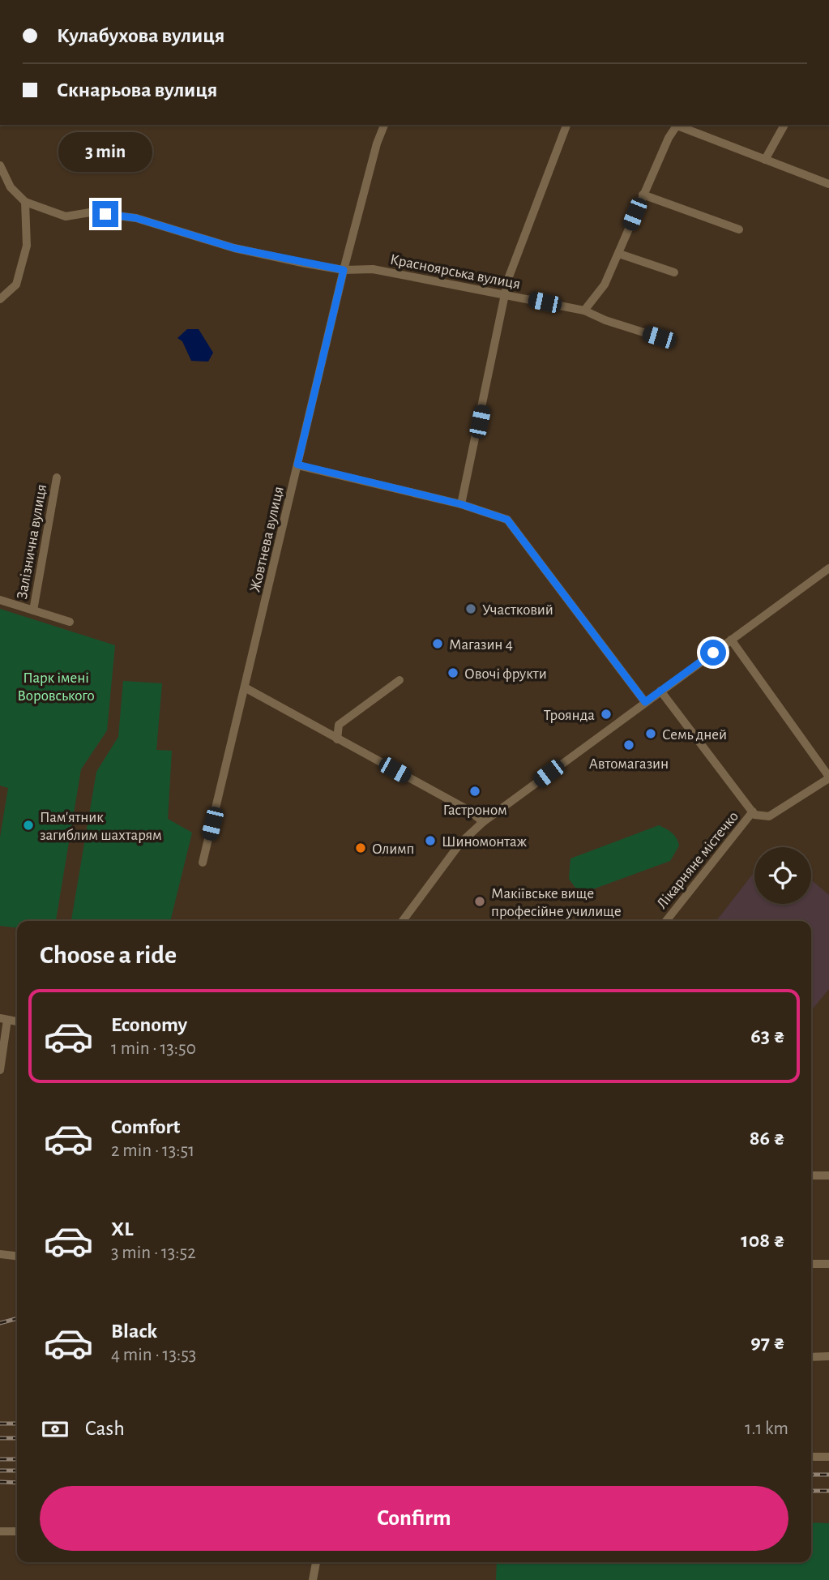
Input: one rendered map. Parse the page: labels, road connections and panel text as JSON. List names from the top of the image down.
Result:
{
  "streets": {
    "street": [
      "Красноярська вулиця",
      "Жовтнева вулиця",
      "Залізнична вулиця",
      "Лікарняне містечко"
    ]
  },
  "crossings": [
    ["Красноярська вулиця", "Жовтнева вулиця"]
  ],
  "parks": ["Парк імені Воровського"],
  "places": [
    "Участковий",
    "Магазин 4",
    "Овочі фрукти",
    "Троянда",
    "Семь дней",
    "Автомагазин",
    "Гастроном",
    "Пам'ятник загиблим шахтарям",
    "Шиномонтаж",
    "Олимп",
    "Макіївське вище професійне училище"
  ],
  "page": {
    "banner": ["Кулабухова вулиця", "Скнарьова вулиця"],
    "bubble": "3 min",
    "heading": "Choose a ride",
    "list": [
      {
        "name": "Economy",
        "note": "1 min · 13:50",
        "value": "63 ₴"
      },
      {
        "name": "Comfort",
        "note": "2 min · 13:51",
        "value": "86 ₴"
      },
      {
        "name": "XL",
        "note": "3 min · 13:52",
        "value": "108 ₴"
      },
      {
        "name": "Black",
        "note": "4 min · 13:53",
        "value": "97 ₴"
      }
    ],
    "pay": ["Cash", "1.1 km"],
    "buttons": "Confirm"
  }
}
